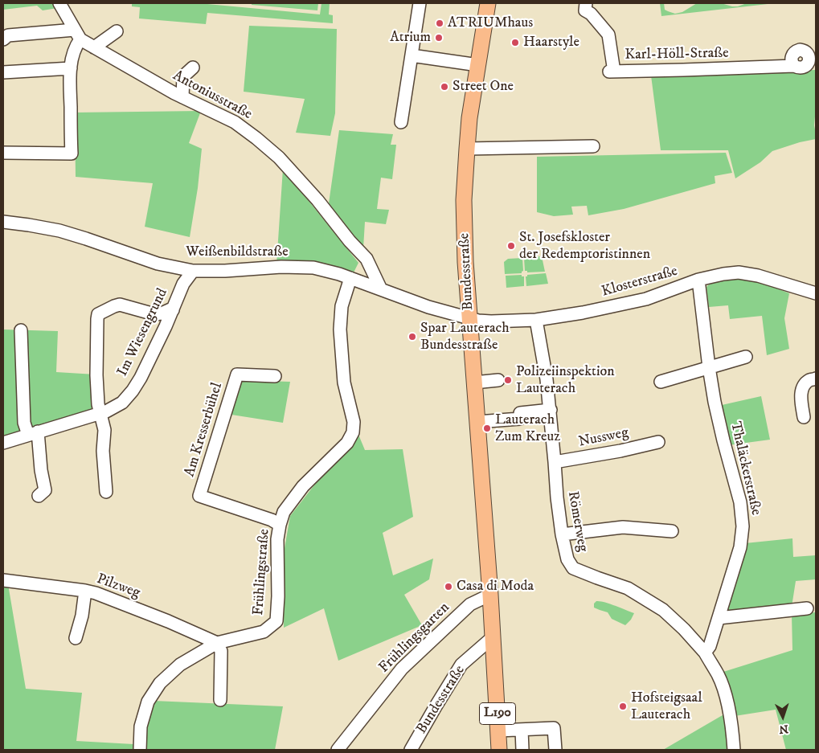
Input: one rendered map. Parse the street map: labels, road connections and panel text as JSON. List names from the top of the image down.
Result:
{
  "streets": {
    "main road": ["Bundesstraße", "L190"],
    "street": [
      "Karl-Höll-Straße",
      "Antoniusstraße",
      "Weißenbildstraße",
      "Klosterstraße",
      "Im Wiesengrund",
      "Am Kresserbühel",
      "Nussweg",
      "Thaläckerstraße",
      "Römerweg",
      "Frühlingstraße",
      "Pilzweg",
      "Frühlingsgarten"
    ]
  },
  "crossings": [
    ["Antoniusstraße", "Weißenbildstraße"],
    ["Weißenbildstraße", "Bundesstraße"],
    ["Weißenbildstraße", "Klosterstraße"],
    ["Weißenbildstraße", "Im Wiesengrund"],
    ["Weißenbildstraße", "Frühlingstraße"],
    ["Bundesstraße", "Klosterstraße"],
    ["Bundesstraße", "Frühlingsgarten"],
    ["Klosterstraße", "Thaläckerstraße"],
    ["Klosterstraße", "Römerweg"],
    ["Am Kresserbühel", "Frühlingstraße"],
    ["Nussweg", "Römerweg"],
    ["Thaläckerstraße", "Römerweg"],
    ["Frühlingstraße", "Pilzweg"]
  ],
  "places": [
    "ATRIUMhaus",
    "Atrium",
    "Haarstyle",
    "Street One",
    "St. Josefskloster der Redemptoristinnen",
    "Spar Lauterach Bundesstraße",
    "Polizeiinspektion Lauterach",
    "Lauterach Zum Kreuz",
    "Casa di Moda",
    "Hofsteigsaal Lauterach"
  ],
  "north": "bottom"
}
